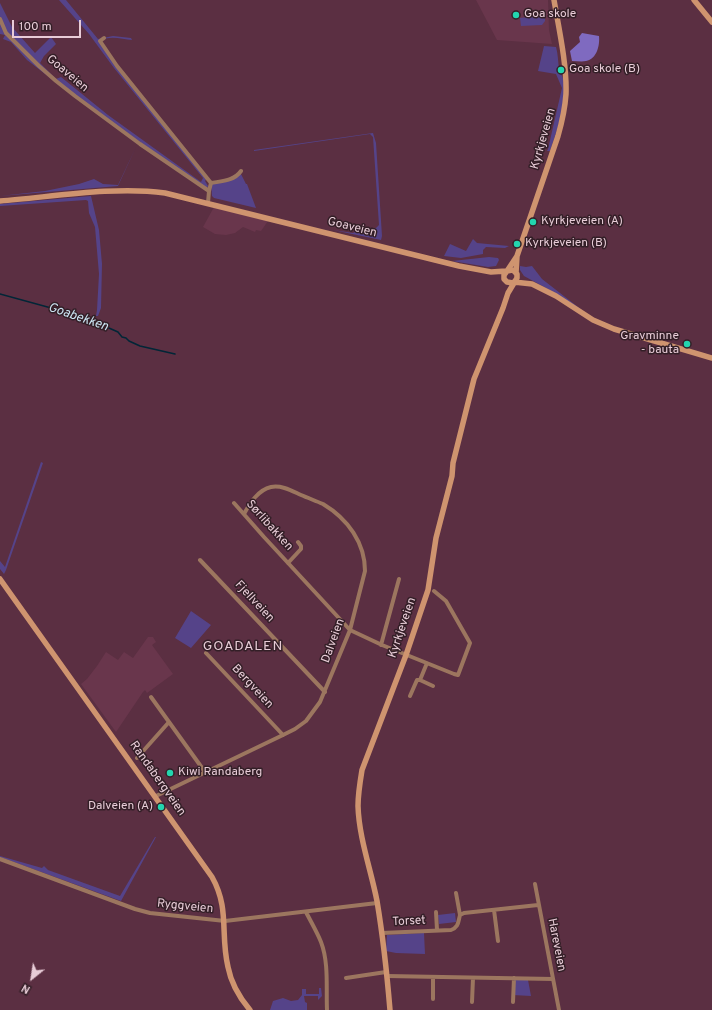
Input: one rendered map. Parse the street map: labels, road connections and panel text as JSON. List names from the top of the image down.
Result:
{
  "streets": {
    "main road": ["Goaveien", "Kyrkjeveien", "Randabergveien"],
    "street": [
      "Sørlibakken",
      "Fjellveien",
      "Dalveien",
      "Bergveien",
      "Ryggveien",
      "Torset",
      "Hareveien"
    ]
  },
  "crossings": [
    ["Goaveien", "Kyrkjeveien"],
    ["Kyrkjeveien", "Sørlibakken"],
    ["Kyrkjeveien", "Ryggveien"],
    ["Kyrkjeveien", "Torset"],
    ["Sørlibakken", "Dalveien"],
    ["Fjellveien", "Dalveien"],
    ["Dalveien", "Bergveien"],
    ["Dalveien", "Randabergveien"],
    ["Randabergveien", "Ryggveien"]
  ],
  "districts": ["GOADALEN"],
  "water": ["Goabekken"],
  "places": [
    "Goa skole",
    "Goa skole (B)",
    "Kyrkjeveien (A)",
    "Kyrkjeveien (B)",
    "Gravminne - bauta",
    "Kiwi Randaberg",
    "Dalveien (A)"
  ],
  "scale_bar": "100 m",
  "north": "bottom left"
}
